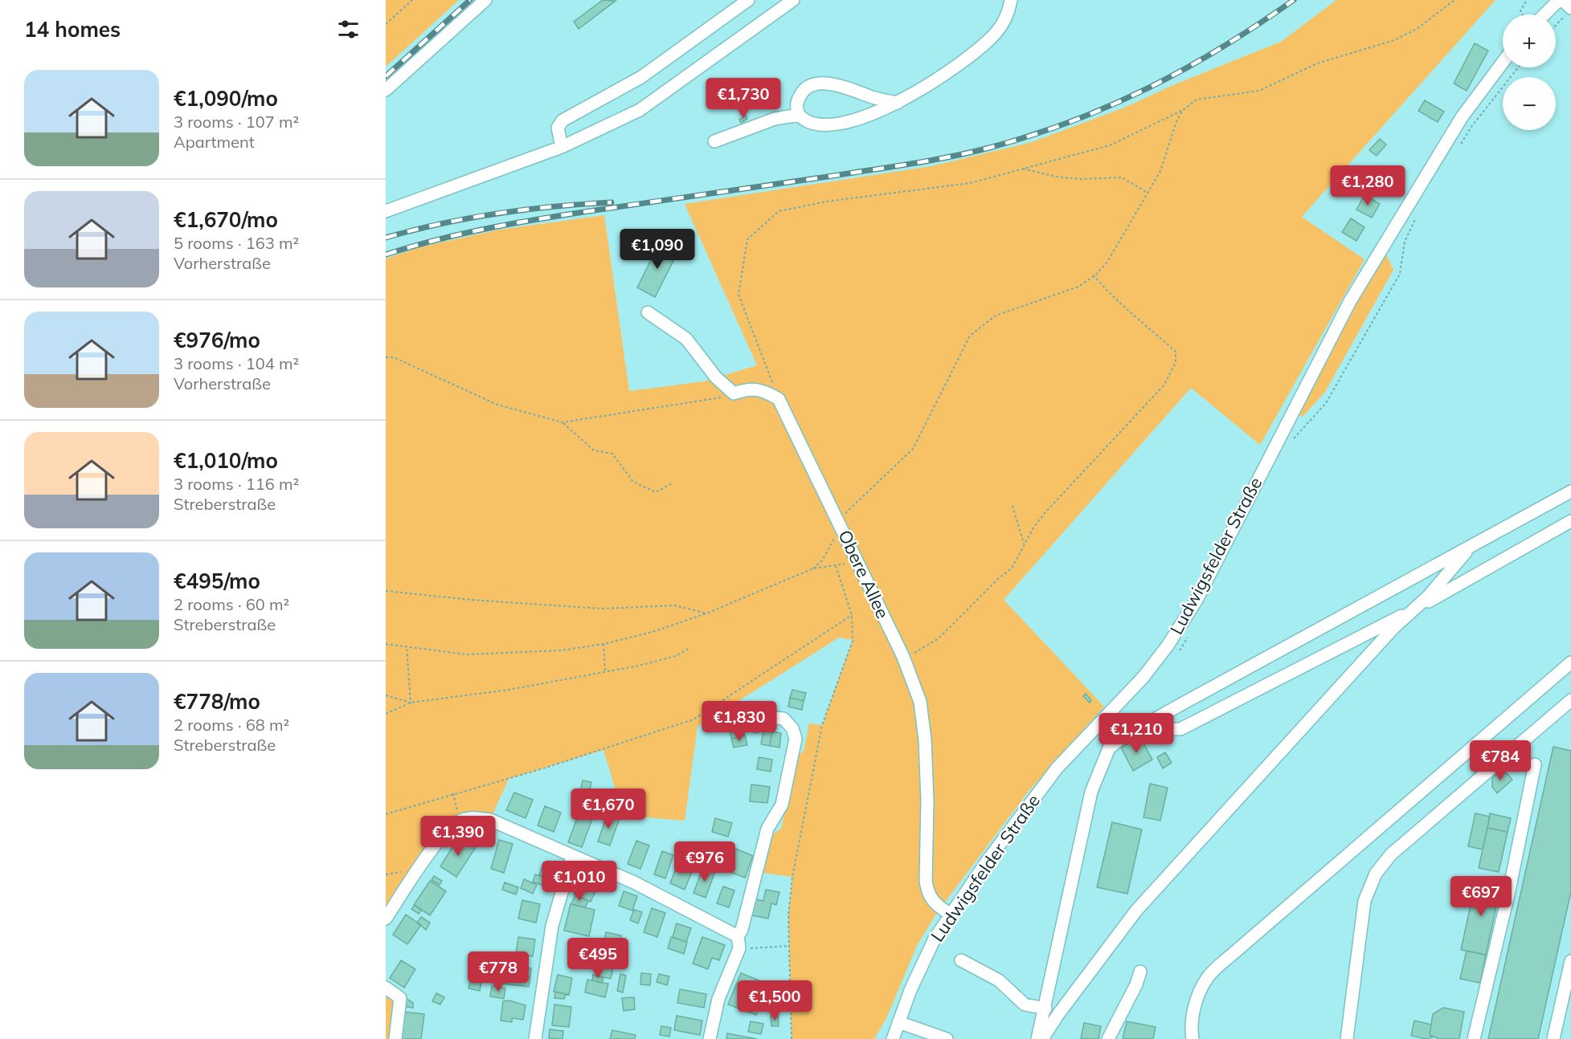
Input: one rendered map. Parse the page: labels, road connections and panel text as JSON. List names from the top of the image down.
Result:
{
  "streets": {
    "street": ["Ludwigsfelder Straße", "Obere Allee"]
  },
  "crossings": [
    ["Ludwigsfelder Straße", "Obere Allee"]
  ],
  "page": {
    "heading": "14 homes",
    "map_buttons": ["+", "−"],
    "list": [
      {
        "name": "€1,090/mo",
        "note": "3 rooms · 107 m² · Apartment"
      },
      {
        "name": "€1,670/mo",
        "note": "5 rooms · 163 m² · Vorherstraße"
      },
      {
        "name": "€976/mo",
        "note": "3 rooms · 104 m² · Vorherstraße"
      },
      {
        "name": "€1,010/mo",
        "note": "3 rooms · 116 m² · Streberstraße"
      },
      {
        "name": "€495/mo",
        "note": "2 rooms · 60 m² · Streberstraße"
      },
      {
        "name": "€778/mo",
        "note": "2 rooms · 68 m² · Streberstraße"
      }
    ],
    "price": [
      "€1,730",
      "€1,280",
      "€1,090",
      "€1,830",
      "€1,210",
      "€784",
      "€1,670",
      "€1,390",
      "€976",
      "€1,010",
      "€697",
      "€495",
      "€778",
      "€1,500"
    ]
  }
}
